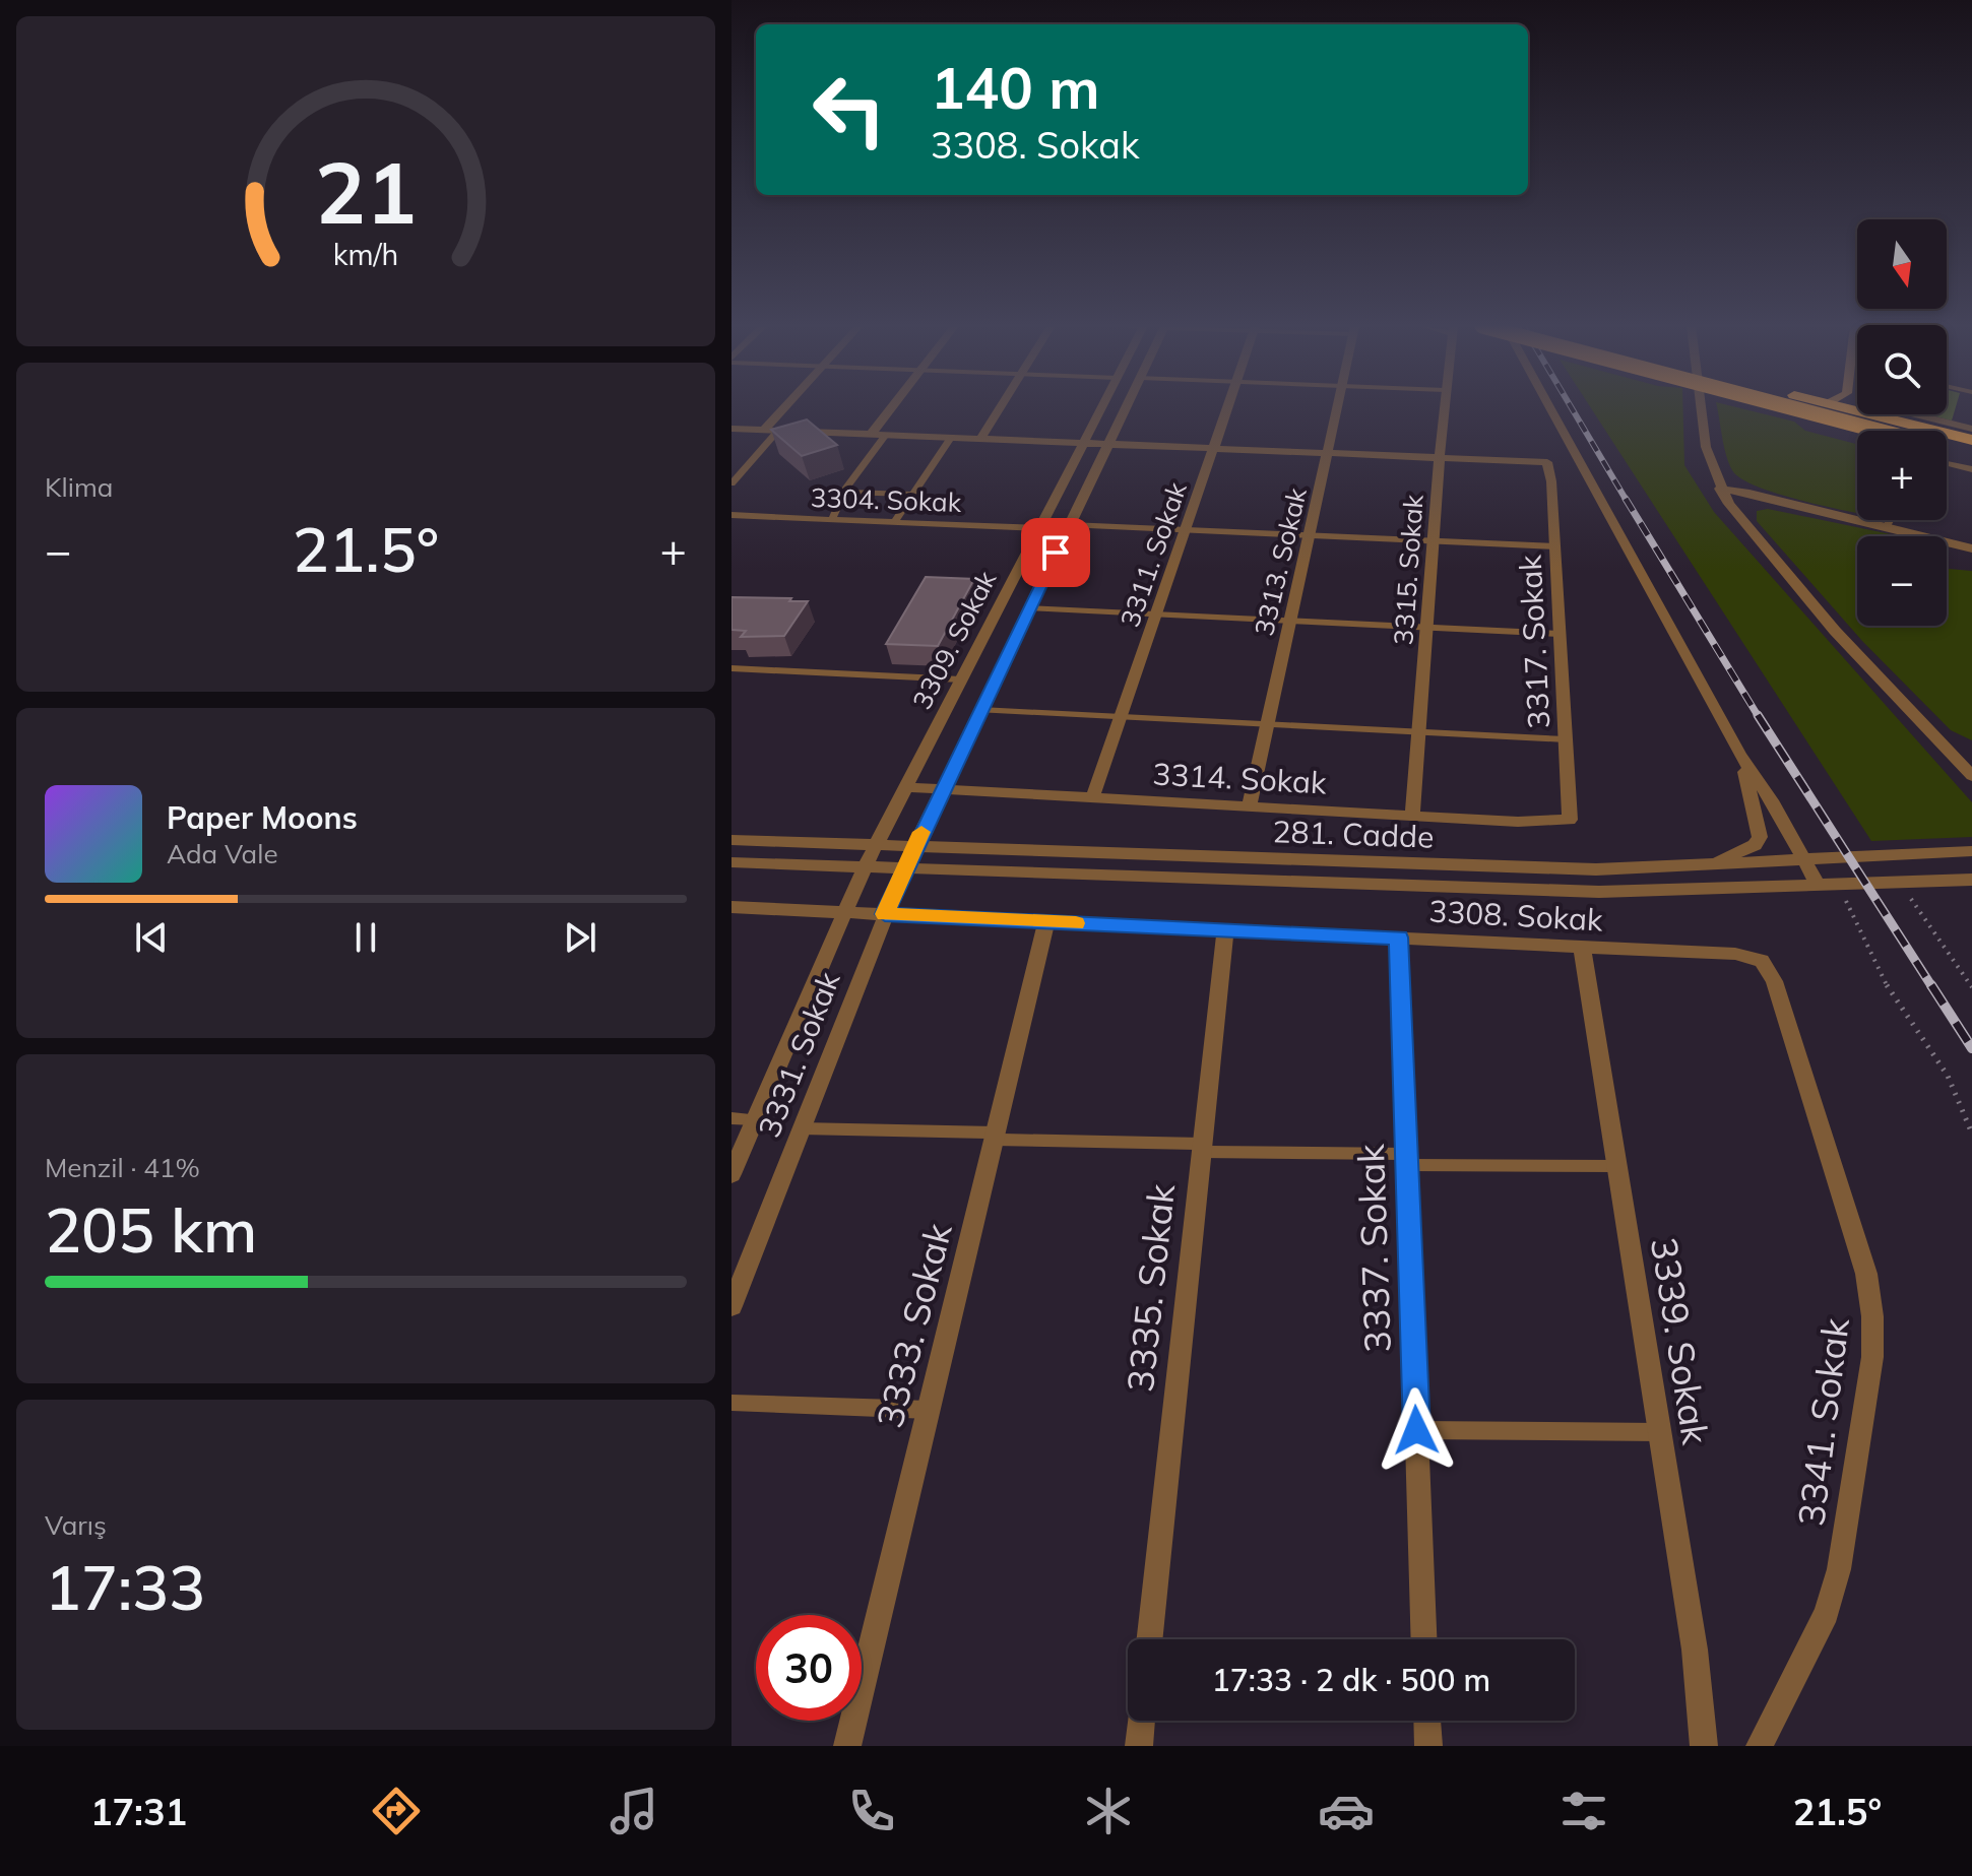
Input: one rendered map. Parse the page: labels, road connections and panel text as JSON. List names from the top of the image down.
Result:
{
  "streets": {
    "street": [
      "3311. Sokak",
      "3313. Sokak",
      "3315. Sokak",
      "3309. Sokak",
      "3317. Sokak",
      "3314. Sokak",
      "281. Cadde",
      "3308. Sokak",
      "3331. Sokak",
      "3337. Sokak",
      "3335. Sokak",
      "3333. Sokak",
      "3339. Sokak",
      "3341. Sokak"
    ],
    "lane": ["3304. Sokak"]
  },
  "crossings": [
    ["3304. Sokak", "3309. Sokak"],
    ["3311. Sokak", "3314. Sokak"],
    ["3313. Sokak", "3314. Sokak"],
    ["3315. Sokak", "3317. Sokak"],
    ["3315. Sokak", "3314. Sokak"],
    ["3309. Sokak", "3314. Sokak"],
    ["3309. Sokak", "281. Cadde"],
    ["3309. Sokak", "3331. Sokak"],
    ["3317. Sokak", "3314. Sokak"],
    ["281. Cadde", "3331. Sokak"],
    ["3308. Sokak", "3331. Sokak"],
    ["3308. Sokak", "3337. Sokak"],
    ["3308. Sokak", "3335. Sokak"],
    ["3308. Sokak", "3333. Sokak"],
    ["3308. Sokak", "3339. Sokak"],
    ["3308. Sokak", "3341. Sokak"]
  ],
  "north": "bottom",
  "page": {
    "turn": ["140 m", "3308. Sokak"],
    "map_buttons": ["+", "−"],
    "tile": [
      "Klima",
      ["Menzil · 41%", "205 km"],
      ["Varış", "17:33"]
    ],
    "heat": ["−", "21.5°", "+"],
    "song": ["Paper Moons", "Ada Vale"],
    "limit": "30",
    "trip": "17:33 · 2 dk · 500 m",
    "tabs": ["17:31", "21.5°"],
    "gauge": ["21", "km/h"]
  }
}
